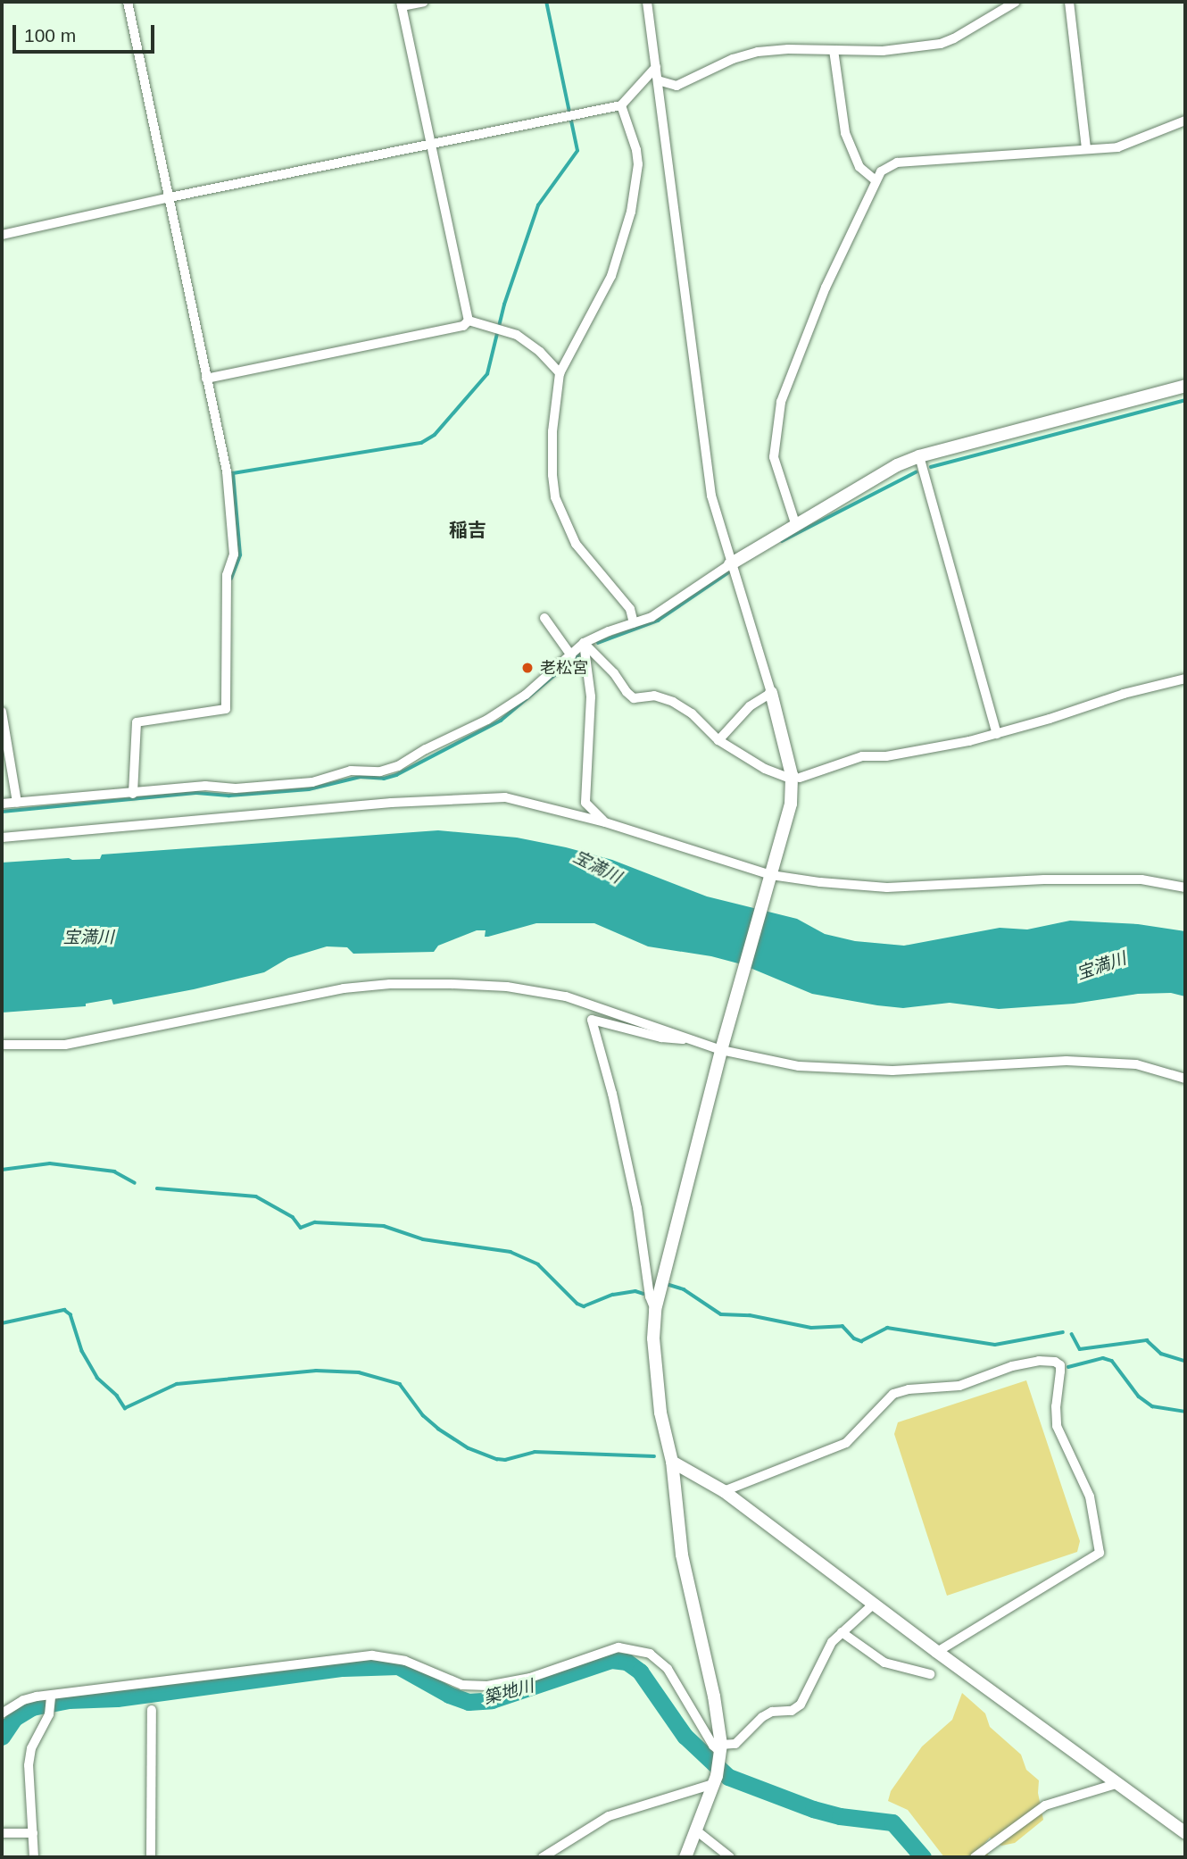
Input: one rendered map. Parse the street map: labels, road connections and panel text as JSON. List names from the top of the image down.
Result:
{
  "districts": ["稲吉"],
  "water": ["宝満川", "築地川"],
  "places": ["老松宮"],
  "scale_bar": "100 m"
}
